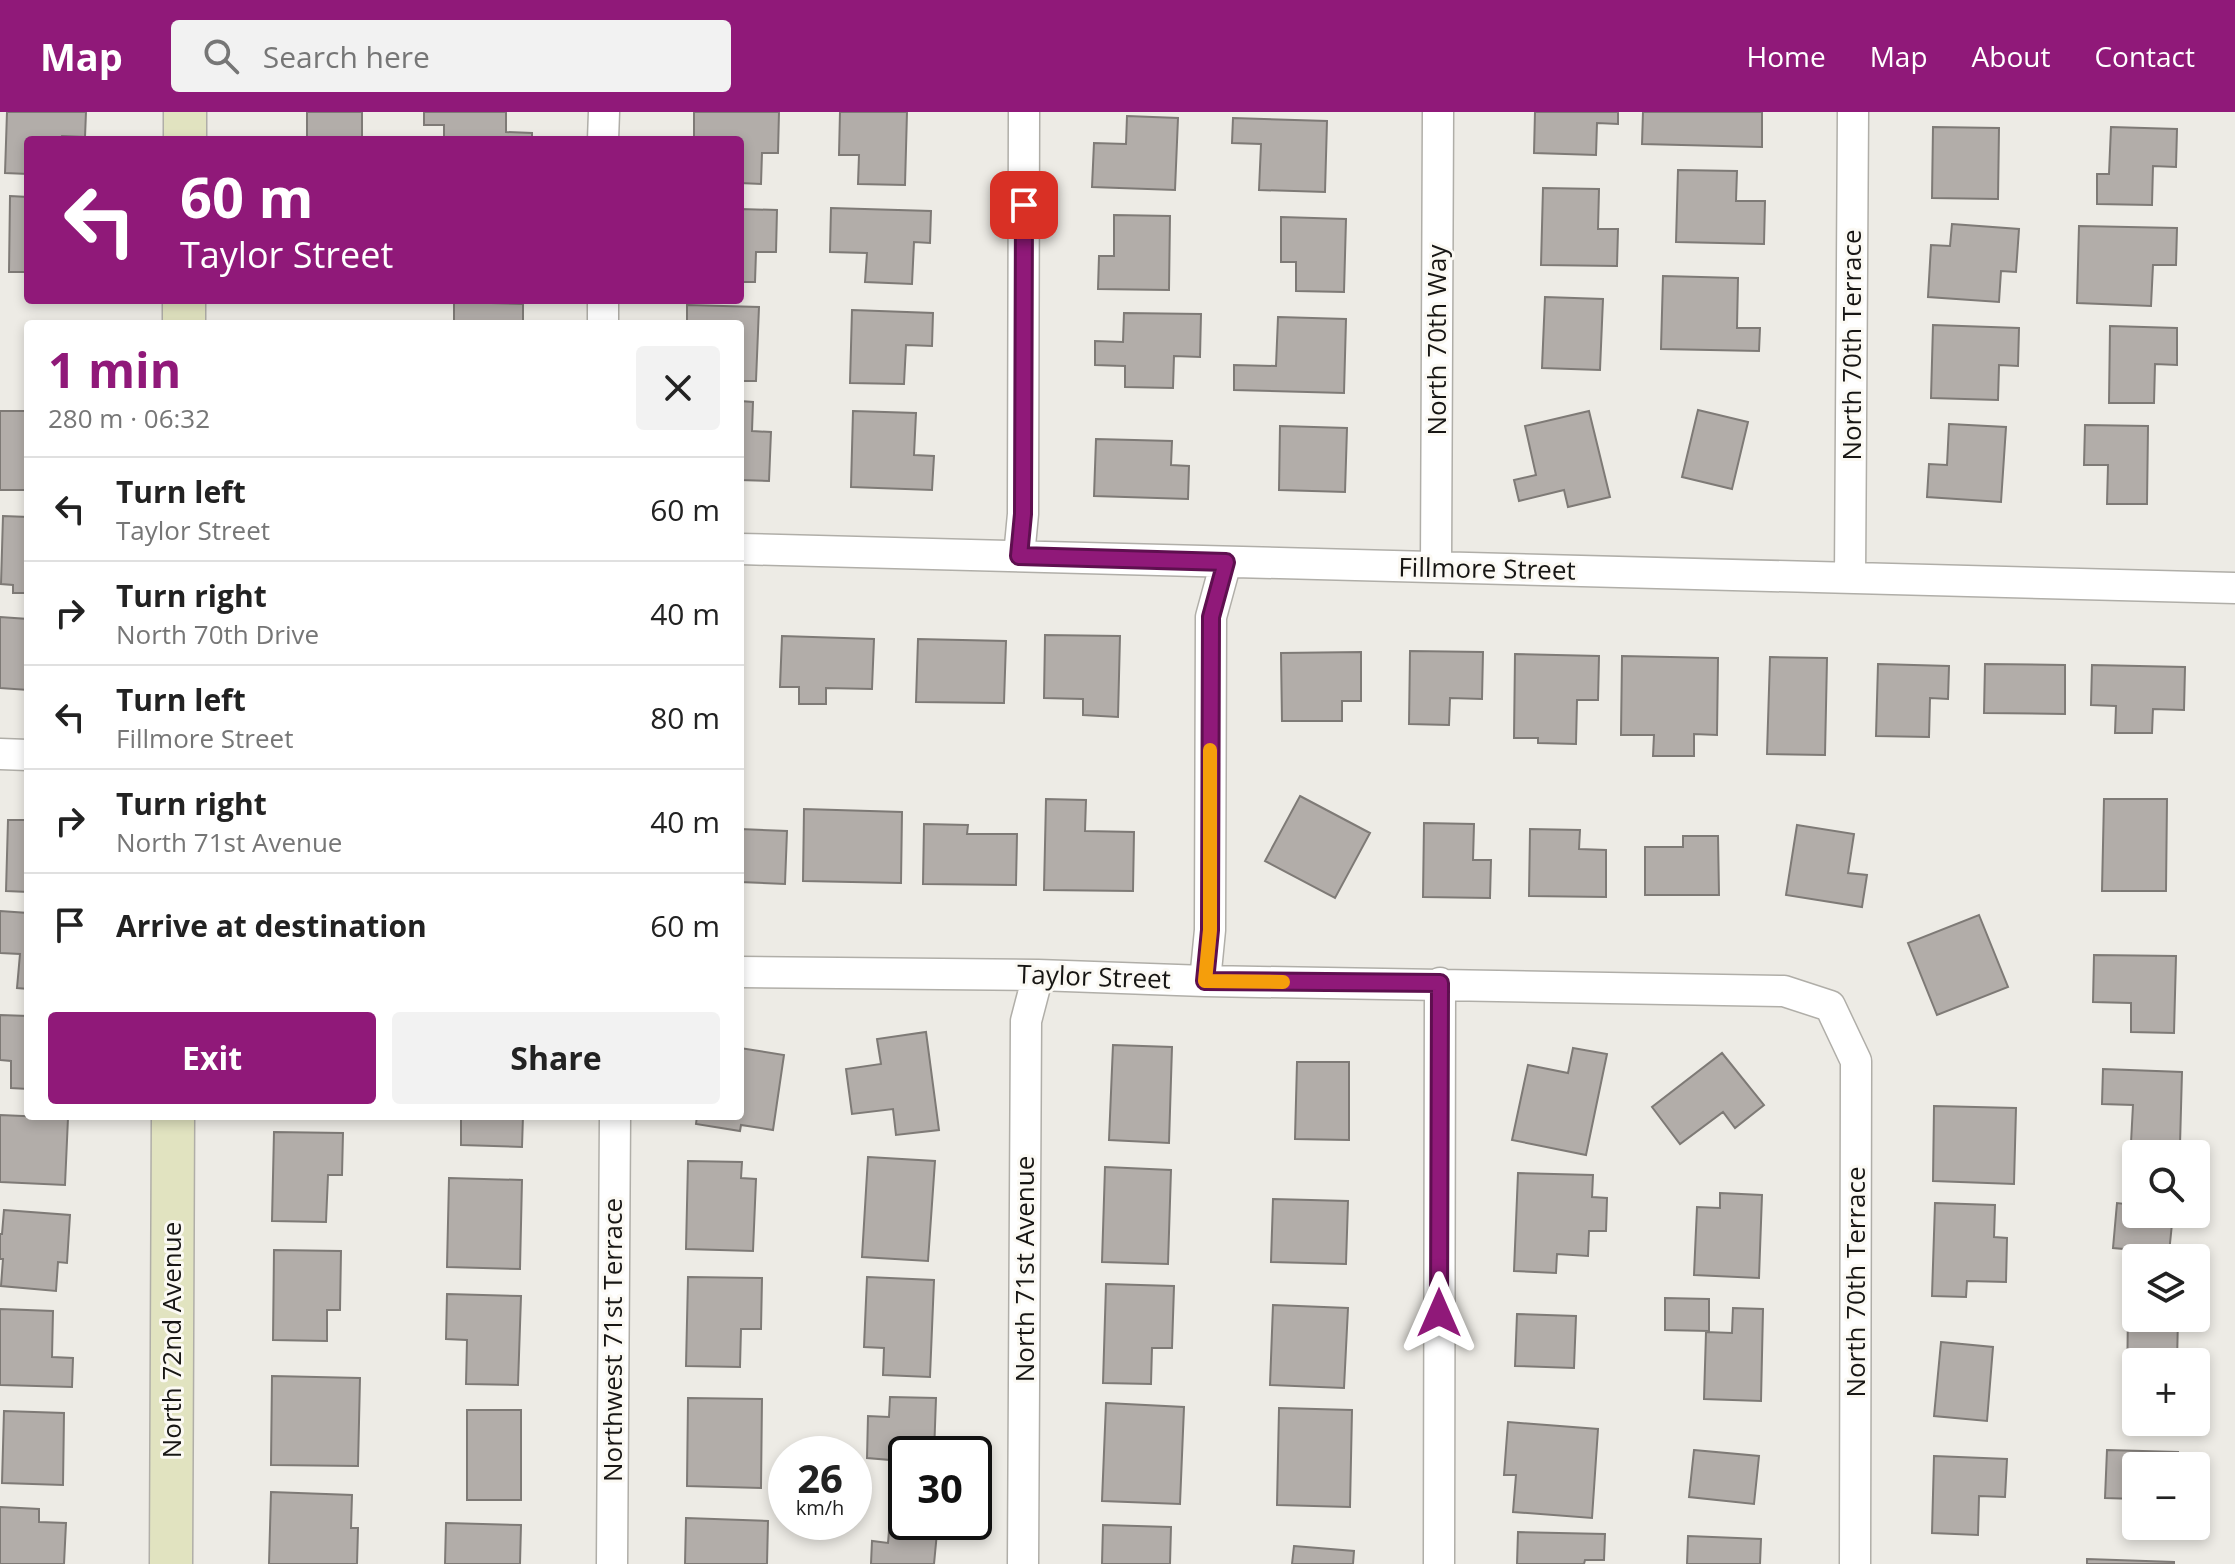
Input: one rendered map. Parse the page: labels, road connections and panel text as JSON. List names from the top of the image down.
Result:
{
  "streets": {
    "street": [
      "North 70th Way",
      "North 70th Terrace",
      "Fillmore Street",
      "Taylor Street",
      "North 71st Avenue",
      "North 72nd Avenue",
      "Northwest 71st Terrace"
    ]
  },
  "crossings": [
    ["North 70th Way", "Fillmore Street"],
    ["North 70th Terrace", "Fillmore Street"],
    ["North 70th Terrace", "Taylor Street"],
    ["Taylor Street", "North 71st Avenue"]
  ],
  "page": {
    "header": "Map",
    "search": "Search here",
    "nav": [
      "Home",
      "Map",
      "About",
      "Contact"
    ],
    "turn": ["60 m", "Taylor Street"],
    "heading": ["1 min", "280 m · 06:32"],
    "list": [
      {
        "name": "Turn left",
        "note": "Taylor Street",
        "value": "60 m"
      },
      {
        "name": "Turn right",
        "note": "North 70th Drive",
        "value": "40 m"
      },
      {
        "name": "Turn left",
        "note": "Fillmore Street",
        "value": "80 m"
      },
      {
        "name": "Turn right",
        "note": "North 71st Avenue",
        "value": "40 m"
      },
      {
        "name": "Arrive at destination",
        "value": "60 m"
      }
    ],
    "buttons": ["Exit", "Share"],
    "map_buttons": ["+", "−"],
    "speed": "26 km/h",
    "limit": "30"
  }
}
